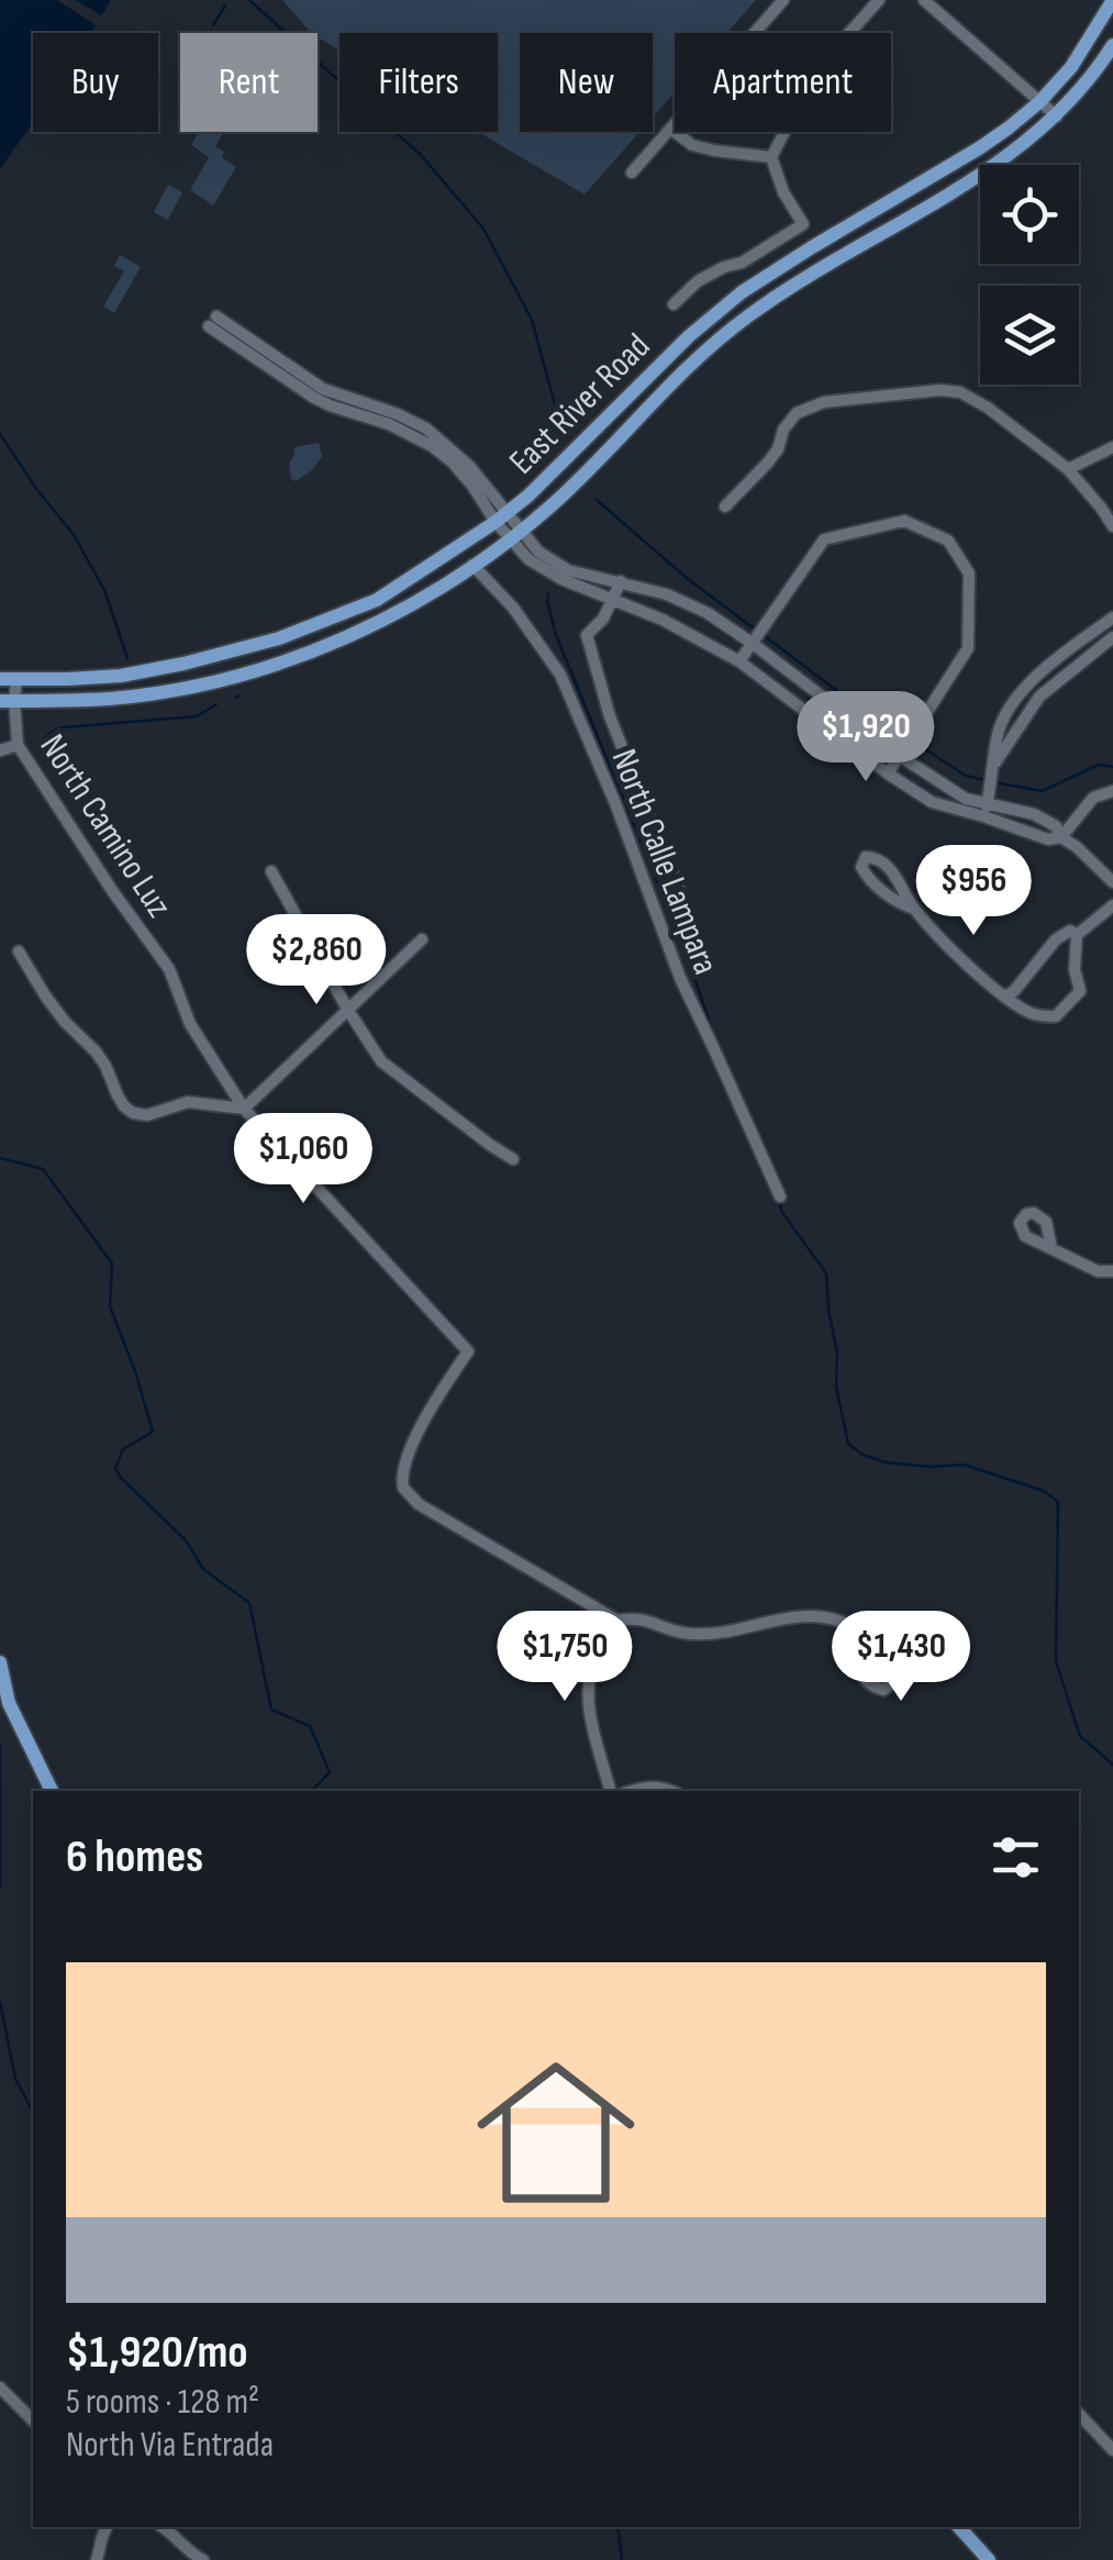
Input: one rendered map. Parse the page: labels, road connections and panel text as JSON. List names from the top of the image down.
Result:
{
  "streets": {
    "main road": ["East River Road"],
    "street": ["North Camino Luz", "North Calle Lampara"]
  },
  "crossings": [
    ["East River Road", "North Camino Luz"],
    ["East River Road", "North Calle Lampara"]
  ],
  "page": {
    "chip": [
      "Buy",
      "Rent",
      "Filters",
      "New",
      "Apartment"
    ],
    "price": [
      "$1,920",
      "$956",
      "$2,860",
      "$1,060",
      "$1,750",
      "$1,430"
    ],
    "heading": "6 homes",
    "list": [
      {
        "name": "$1,920/mo",
        "note": "5 rooms · 128 m² · North Via Entrada"
      }
    ]
  }
}
